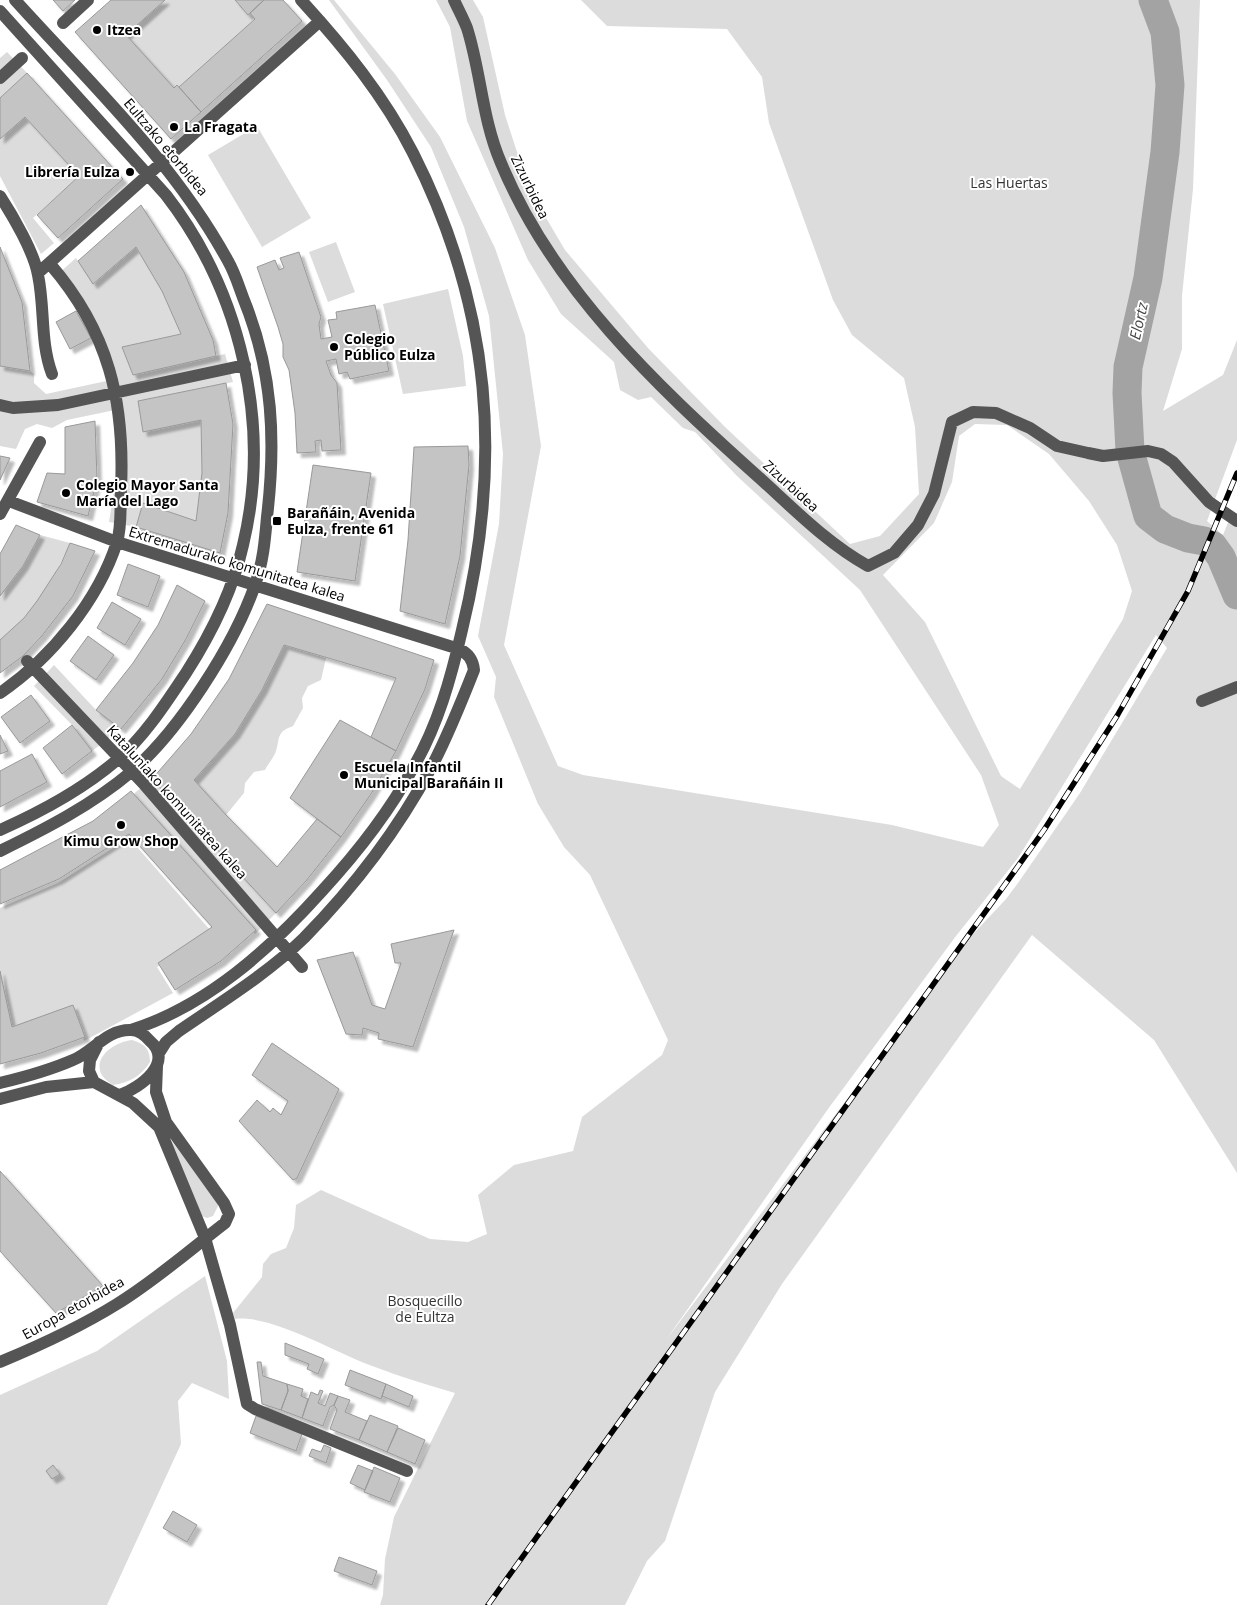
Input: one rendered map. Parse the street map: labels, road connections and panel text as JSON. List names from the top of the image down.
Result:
{
  "streets": {
    "street": [
      "Eultzako etorbidea",
      "Zizurbidea",
      "Extremadurako komunitatea kalea",
      "Kataluniako komunitatea kalea",
      "Europa etorbidea"
    ]
  },
  "crossings": [
    ["Eultzako etorbidea", "Extremadurako komunitatea kalea"],
    ["Eultzako etorbidea", "Kataluniako komunitatea kalea"]
  ],
  "water": ["Elortz"],
  "parks": ["Las Huertas", "Bosquecillo de Eultza"],
  "places": {
    "other": [
      "Itzea",
      "La Fragata",
      "Librería Eulza",
      "Colegio Público Eulza",
      "Colegio Mayor Santa María del Lago",
      "Escuela Infantil Municipal Barañáin II",
      "Kimu Grow Shop"
    ],
    "transit": ["Barañáin, Avenida Eulza, frente 61"]
  }
}
